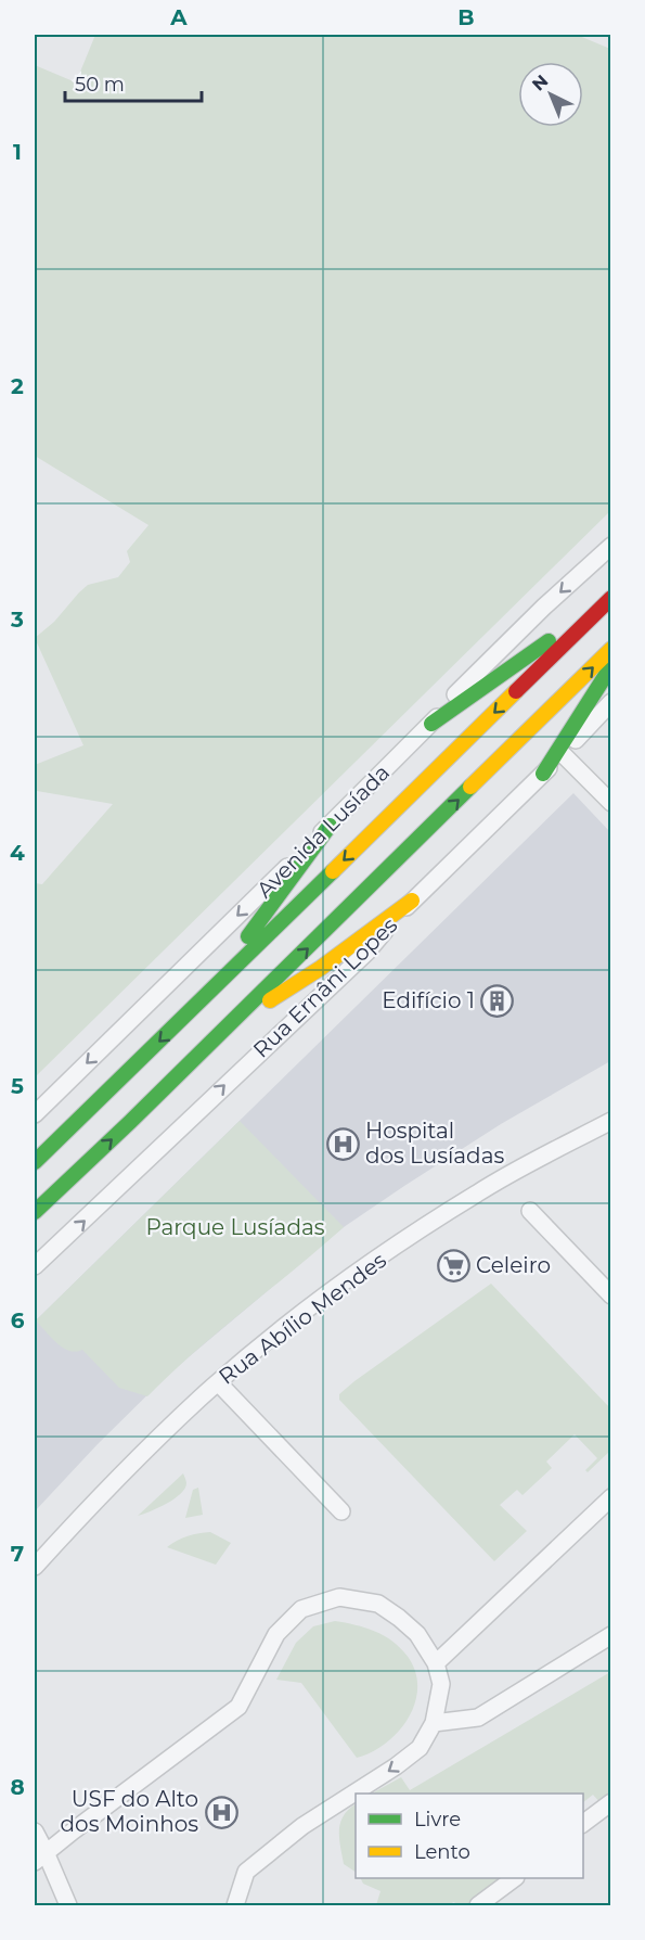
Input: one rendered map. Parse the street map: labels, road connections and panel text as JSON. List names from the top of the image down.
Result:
{
  "streets": {
    "main road": ["Avenida Lusíada"],
    "street": ["Rua Ernâni Lopes", "Rua Abílio Mendes"]
  },
  "one_way": ["Avenida Lusíada", "Rua Ernâni Lopes"],
  "parks": ["Parque Lusíadas"],
  "places": {
    "building": ["Edifício 1"],
    "hospital": ["Hospital dos Lusíadas", "USF do Alto dos Moinhos"],
    "supermarket": ["Celeiro"]
  },
  "legend": ["Livre", "Lento"],
  "scale_bar": "50 m",
  "north": "top left",
  "grid": {
    "columns": ["A", "B"],
    "rows": [
      "1",
      "2",
      "3",
      "4",
      "5",
      "6",
      "7",
      "8"
    ]
  }
}
